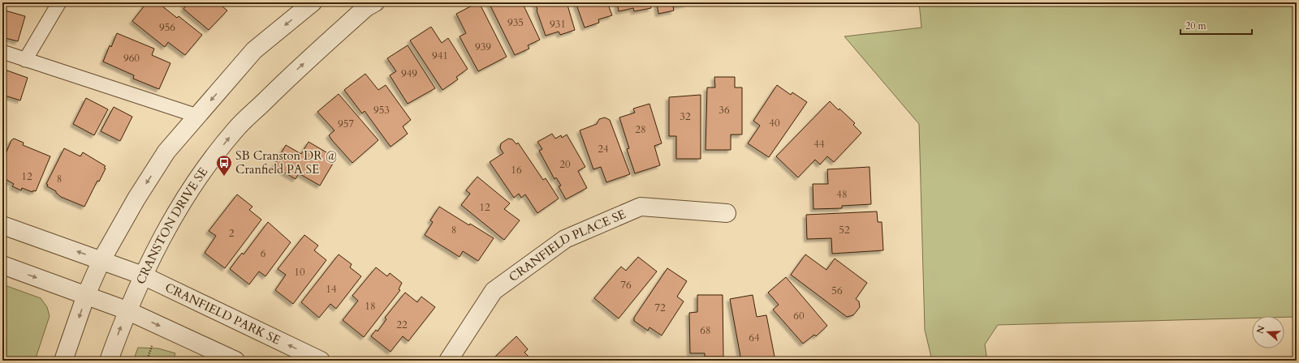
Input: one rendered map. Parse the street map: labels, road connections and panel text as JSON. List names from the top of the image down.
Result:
{
  "streets": {
    "street": ["CRANSTON DRIVE SE", "CRANFIELD PLACE SE", "CRANFIELD PARK SE"]
  },
  "crossings": [
    ["CRANSTON DRIVE SE", "CRANFIELD PARK SE"]
  ],
  "places": {
    "bus stop": ["SB Cranston DR @ Cranfield PA SE"]
  },
  "house_numbers": [
    "935",
    "931",
    "956",
    "939",
    "941",
    "960",
    "949",
    "953",
    "36",
    "32",
    "40",
    "957",
    "28",
    "44",
    "24",
    "20",
    "16",
    "12",
    "8",
    "48",
    "12",
    "8",
    "52",
    "2",
    "6",
    "10",
    "76",
    "14",
    "56",
    "18",
    "72",
    "60",
    "22",
    "68",
    "64"
  ],
  "scale_bar": "20 m",
  "north": "left"
}
